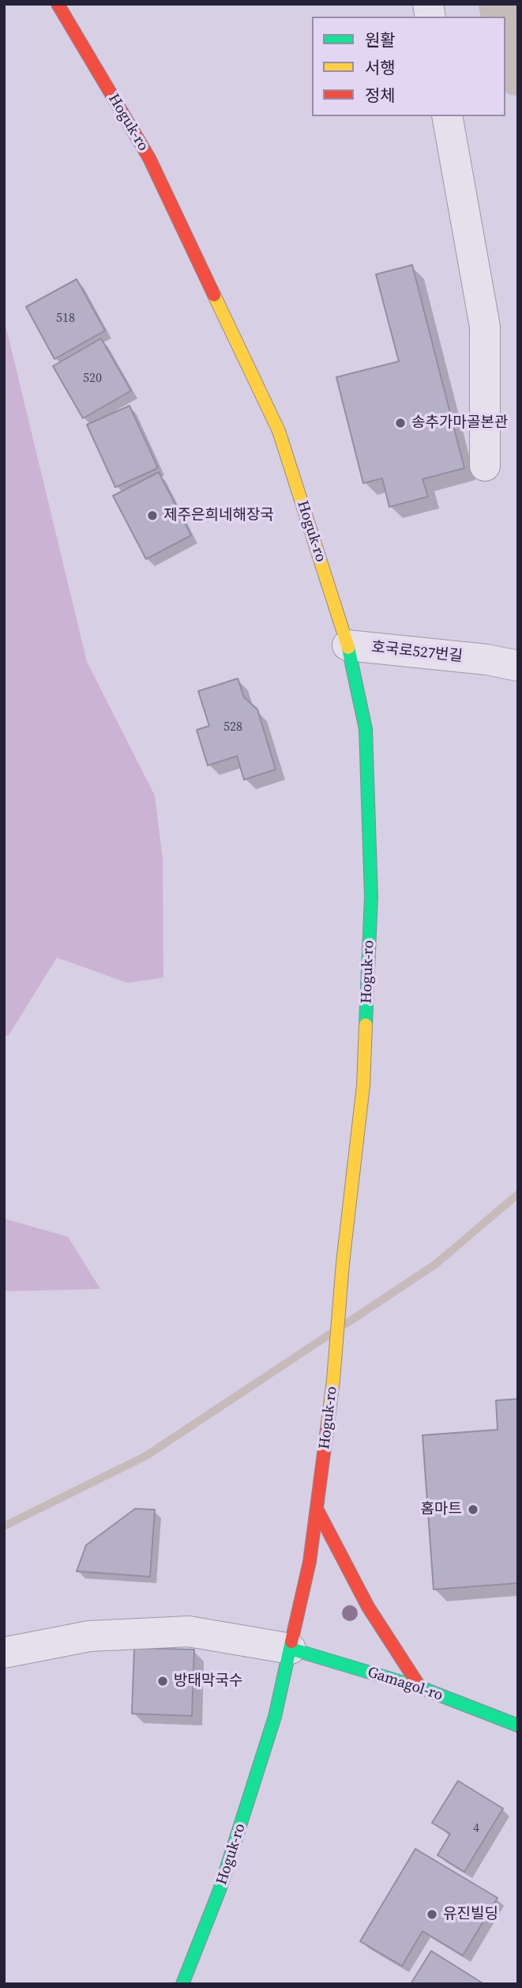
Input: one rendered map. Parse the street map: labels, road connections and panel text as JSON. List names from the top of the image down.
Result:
{
  "streets": {
    "street": ["Hoguk-ro", "호국로527번길", "Gamagol-ro"]
  },
  "crossings": [
    ["Hoguk-ro", "호국로527번길"],
    ["Hoguk-ro", "Gamagol-ro"]
  ],
  "places": [
    "송추가마골본관",
    "제주은희네해장국",
    "홈마트",
    "방태막국수",
    "유진빌딩"
  ],
  "house_numbers": [
    "518",
    "520",
    "528",
    "4"
  ],
  "legend": ["원활", "서행", "정체"]
}
